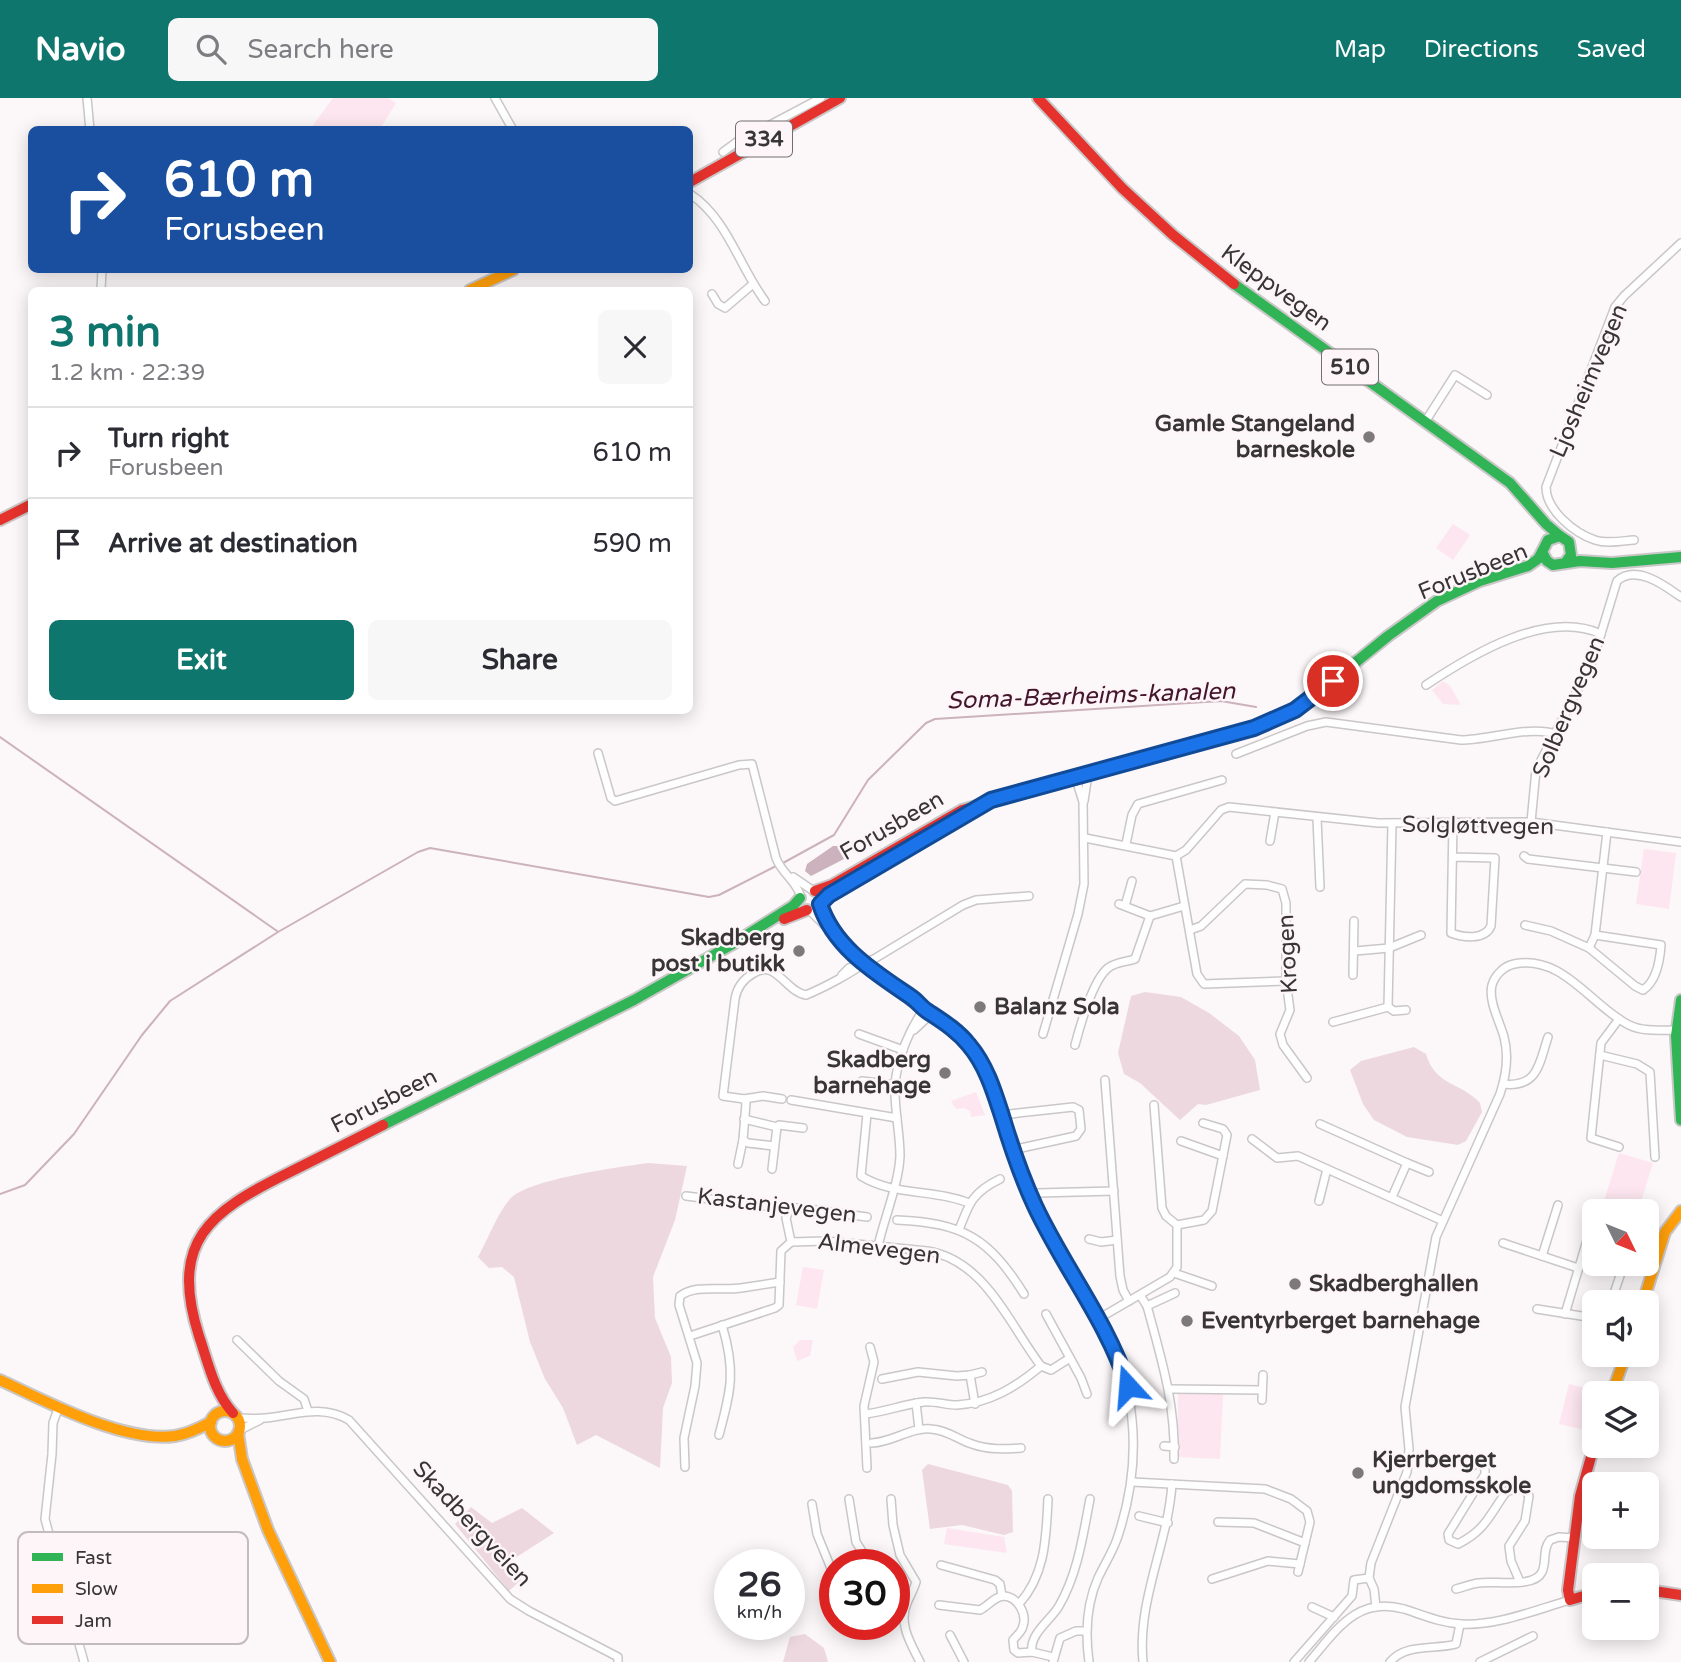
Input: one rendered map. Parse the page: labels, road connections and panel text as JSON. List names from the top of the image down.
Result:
{
  "streets": {
    "main road": [
      "334",
      "Kleppvegen",
      "510",
      "Forusbeen"
    ],
    "street": [
      "Ljosheimvegen",
      "Solbergvegen",
      "Solgløttvegen",
      "Krogen",
      "Kastanjevegen",
      "Almevegen",
      "Skadbergveien"
    ]
  },
  "crossings": [
    ["Kleppvegen", "510"],
    ["Kleppvegen", "Forusbeen"],
    ["510", "Forusbeen"],
    ["Forusbeen", "Skadbergveien"],
    ["Solbergvegen", "Solgløttvegen"]
  ],
  "water": ["Soma-Bærheims-kanalen"],
  "places": [
    "Gamle Stangeland barneskole",
    "Skadberg post i butikk",
    "Balanz Sola",
    "Skadberg barnehage",
    "Skadberghallen",
    "Eventyrberget barnehage",
    "Kjerrberget ungdomsskole"
  ],
  "legend": ["Fast", "Slow", "Jam"],
  "north": "bottom right",
  "page": {
    "header": "Navio",
    "search": "Search here",
    "nav": ["Map", "Directions", "Saved"],
    "turn": ["610 m", "Forusbeen"],
    "heading": ["3 min", "1.2 km · 22:39"],
    "list": [
      {
        "name": "Turn right",
        "note": "Forusbeen",
        "value": "610 m"
      },
      {
        "name": "Arrive at destination",
        "value": "590 m"
      }
    ],
    "buttons": ["Exit", "Share"],
    "map_buttons": ["+", "−"],
    "speed": "26 km/h",
    "limit": "30"
  }
}
